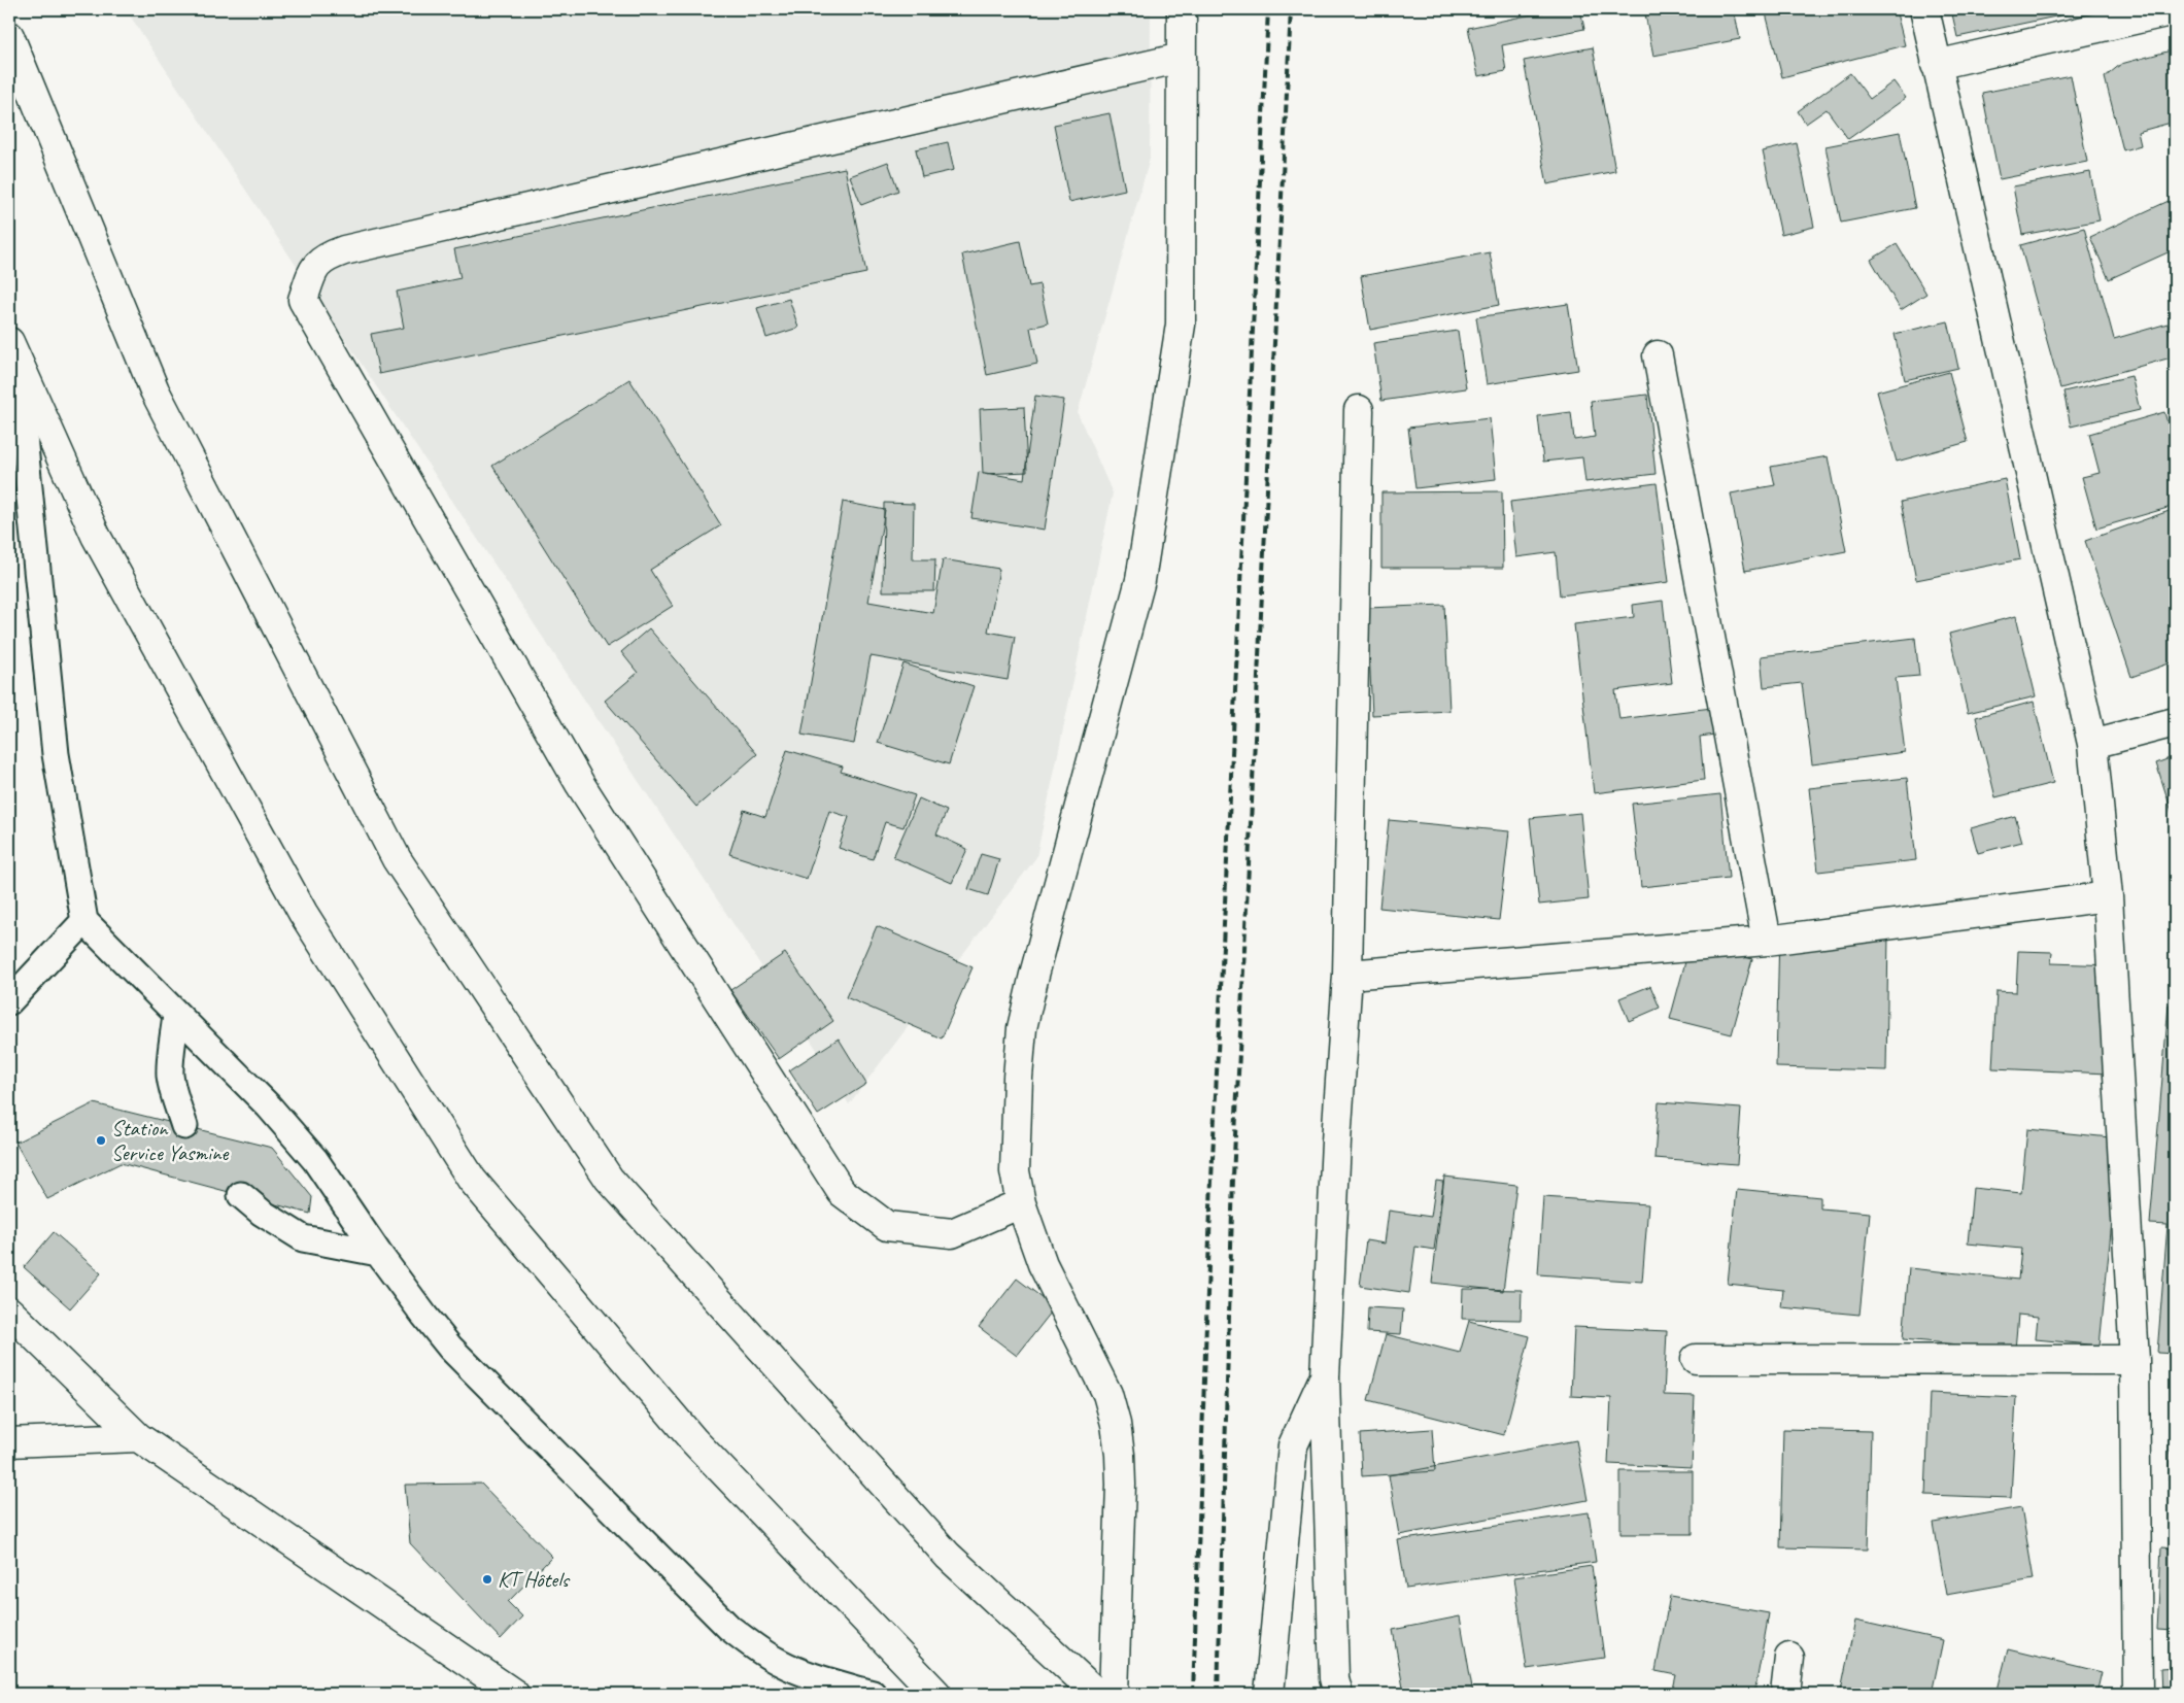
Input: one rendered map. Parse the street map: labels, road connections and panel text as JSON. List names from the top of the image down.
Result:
{
  "places": ["Station Service Yasmine", "KT Hôtels"]
}
